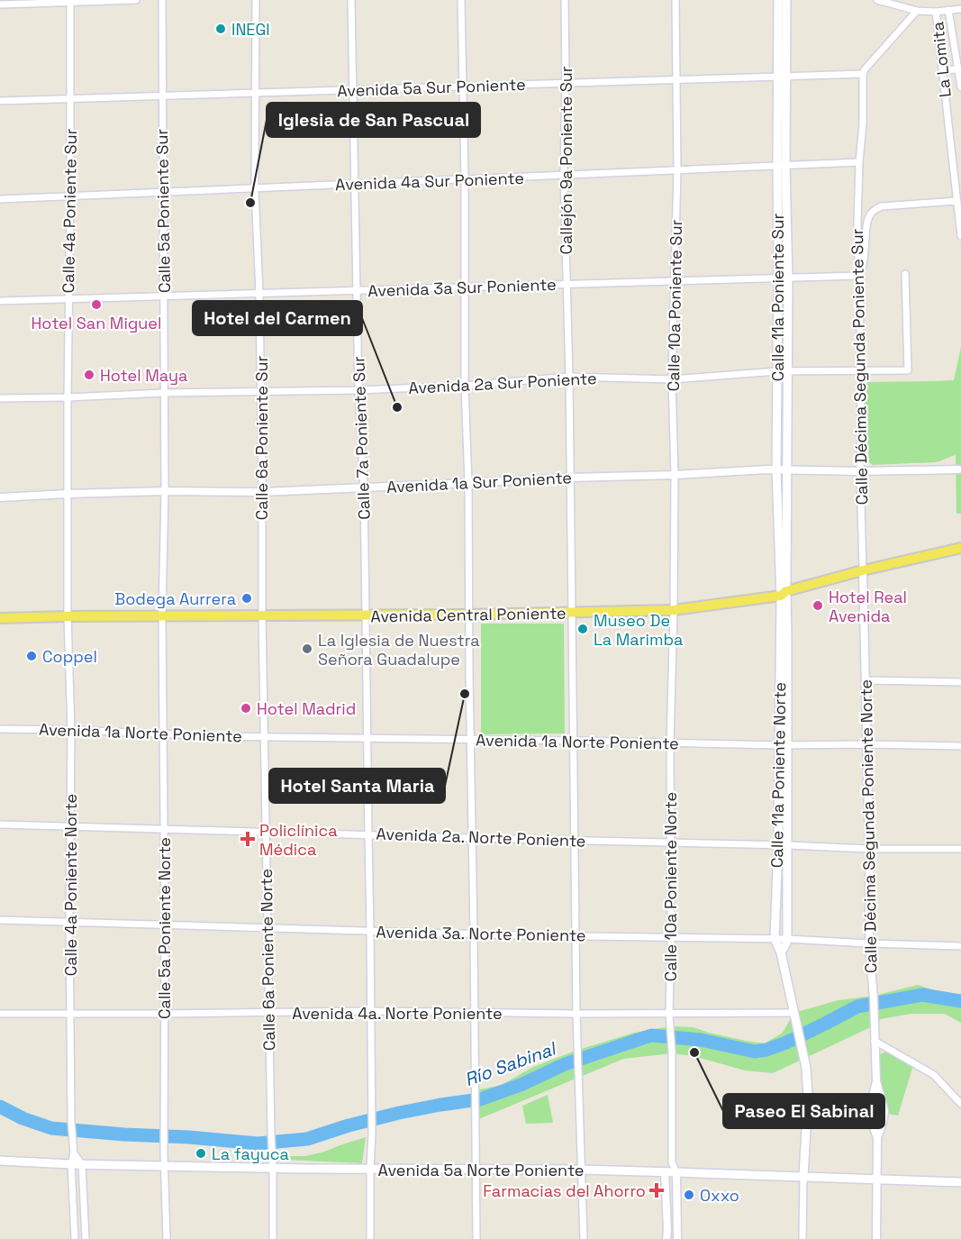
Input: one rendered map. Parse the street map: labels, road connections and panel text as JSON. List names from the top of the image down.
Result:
{
  "streets": {
    "main road": [
      "Calle 11a Poniente Sur",
      "Avenida Central Poniente",
      "Calle 11a Poniente Norte",
      "Avenida 5a Norte Poniente"
    ],
    "street": [
      "La Lomita",
      "Avenida 5a Sur Poniente",
      "Callejón 9a Poniente Sur",
      "Avenida 4a Sur Poniente",
      "Calle 4a Poniente Sur",
      "Calle 5a Poniente Sur",
      "Avenida 3a Sur Poniente",
      "Calle 10a Poniente Sur",
      "Calle Décima Segunda Poniente Sur",
      "Avenida 2a Sur Poniente",
      "Calle 6a Poniente Sur",
      "Calle 7a Poniente Sur",
      "Avenida 1a Sur Poniente",
      "Avenida 1a Norte Poniente",
      "Calle Décima Segunda Poniente Norte",
      "Avenida 2a. Norte Poniente",
      "Calle 4a Poniente Norte",
      "Calle 10a Poniente Norte",
      "Calle 5a Poniente Norte",
      "Avenida 3a. Norte Poniente",
      "Calle 6a Poniente Norte",
      "Avenida 4a. Norte Poniente"
    ]
  },
  "crossings": [
    ["Avenida 5a Sur Poniente", "Callejón 9a Poniente Sur"],
    ["Avenida 5a Sur Poniente", "Calle 4a Poniente Sur"],
    ["Avenida 5a Sur Poniente", "Calle 5a Poniente Sur"],
    ["Avenida 5a Sur Poniente", "Calle 11a Poniente Sur"],
    ["Avenida 5a Sur Poniente", "Calle 10a Poniente Sur"],
    ["Avenida 5a Sur Poniente", "Calle Décima Segunda Poniente Sur"],
    ["Avenida 5a Sur Poniente", "Calle 6a Poniente Sur"],
    ["Avenida 5a Sur Poniente", "Calle 7a Poniente Sur"],
    ["Callejón 9a Poniente Sur", "Avenida 4a Sur Poniente"],
    ["Callejón 9a Poniente Sur", "Avenida 3a Sur Poniente"],
    ["Callejón 9a Poniente Sur", "Avenida 2a Sur Poniente"],
    ["Callejón 9a Poniente Sur", "Avenida 1a Sur Poniente"],
    ["Callejón 9a Poniente Sur", "Avenida Central Poniente"],
    ["Callejón 9a Poniente Sur", "Avenida 1a Norte Poniente"],
    ["Callejón 9a Poniente Sur", "Avenida 2a. Norte Poniente"],
    ["Callejón 9a Poniente Sur", "Avenida 3a. Norte Poniente"],
    ["Callejón 9a Poniente Sur", "Avenida 4a. Norte Poniente"],
    ["Callejón 9a Poniente Sur", "Avenida 5a Norte Poniente"],
    ["Avenida 4a Sur Poniente", "Calle 4a Poniente Sur"],
    ["Avenida 4a Sur Poniente", "Calle 5a Poniente Sur"],
    ["Avenida 4a Sur Poniente", "Calle 11a Poniente Sur"],
    ["Avenida 4a Sur Poniente", "Calle 10a Poniente Sur"],
    ["Avenida 4a Sur Poniente", "Calle Décima Segunda Poniente Sur"],
    ["Avenida 4a Sur Poniente", "Calle 6a Poniente Sur"],
    ["Avenida 4a Sur Poniente", "Calle 7a Poniente Sur"],
    ["Calle 4a Poniente Sur", "Avenida 3a Sur Poniente"],
    ["Calle 4a Poniente Sur", "Avenida 2a Sur Poniente"],
    ["Calle 4a Poniente Sur", "Avenida 1a Sur Poniente"],
    ["Calle 4a Poniente Sur", "Avenida Central Poniente"],
    ["Calle 4a Poniente Sur", "Calle 4a Poniente Norte"],
    ["Calle 5a Poniente Sur", "Avenida 3a Sur Poniente"],
    ["Calle 5a Poniente Sur", "Avenida 2a Sur Poniente"],
    ["Calle 5a Poniente Sur", "Avenida 1a Sur Poniente"],
    ["Calle 5a Poniente Sur", "Avenida Central Poniente"],
    ["Calle 5a Poniente Sur", "Calle 5a Poniente Norte"],
    ["Avenida 3a Sur Poniente", "Calle 11a Poniente Sur"],
    ["Avenida 3a Sur Poniente", "Calle 10a Poniente Sur"],
    ["Avenida 3a Sur Poniente", "Calle Décima Segunda Poniente Sur"],
    ["Avenida 3a Sur Poniente", "Calle 6a Poniente Sur"],
    ["Avenida 3a Sur Poniente", "Calle 7a Poniente Sur"],
    ["Calle 11a Poniente Sur", "Avenida 2a Sur Poniente"],
    ["Calle 11a Poniente Sur", "Avenida 1a Sur Poniente"],
    ["Calle 11a Poniente Sur", "Avenida Central Poniente"],
    ["Calle 11a Poniente Sur", "Calle 11a Poniente Norte"],
    ["Calle 10a Poniente Sur", "Avenida 2a Sur Poniente"],
    ["Calle 10a Poniente Sur", "Avenida 1a Sur Poniente"],
    ["Calle 10a Poniente Sur", "Avenida Central Poniente"],
    ["Calle 10a Poniente Sur", "Calle 10a Poniente Norte"],
    ["Calle Décima Segunda Poniente Sur", "Avenida 2a Sur Poniente"],
    ["Calle Décima Segunda Poniente Sur", "Avenida 1a Sur Poniente"],
    ["Calle Décima Segunda Poniente Sur", "Avenida Central Poniente"],
    ["Calle Décima Segunda Poniente Sur", "Calle Décima Segunda Poniente Norte"],
    ["Avenida 2a Sur Poniente", "Calle 6a Poniente Sur"],
    ["Avenida 2a Sur Poniente", "Calle 7a Poniente Sur"],
    ["Calle 6a Poniente Sur", "Avenida 1a Sur Poniente"],
    ["Calle 6a Poniente Sur", "Avenida Central Poniente"],
    ["Calle 6a Poniente Sur", "Calle 6a Poniente Norte"],
    ["Calle 7a Poniente Sur", "Avenida 1a Sur Poniente"],
    ["Calle 7a Poniente Sur", "Avenida Central Poniente"],
    ["Calle 7a Poniente Sur", "Avenida 1a Norte Poniente"],
    ["Calle 7a Poniente Sur", "Avenida 2a. Norte Poniente"],
    ["Calle 7a Poniente Sur", "Avenida 3a. Norte Poniente"],
    ["Calle 7a Poniente Sur", "Avenida 4a. Norte Poniente"],
    ["Calle 7a Poniente Sur", "Avenida 5a Norte Poniente"],
    ["Avenida Central Poniente", "Calle 11a Poniente Norte"],
    ["Avenida Central Poniente", "Calle Décima Segunda Poniente Norte"],
    ["Avenida Central Poniente", "Calle 4a Poniente Norte"],
    ["Avenida Central Poniente", "Calle 10a Poniente Norte"],
    ["Avenida Central Poniente", "Calle 5a Poniente Norte"],
    ["Avenida Central Poniente", "Calle 6a Poniente Norte"],
    ["Avenida 1a Norte Poniente", "Calle 11a Poniente Norte"],
    ["Avenida 1a Norte Poniente", "Calle Décima Segunda Poniente Norte"],
    ["Avenida 1a Norte Poniente", "Calle 4a Poniente Norte"],
    ["Avenida 1a Norte Poniente", "Calle 10a Poniente Norte"],
    ["Avenida 1a Norte Poniente", "Calle 5a Poniente Norte"],
    ["Avenida 1a Norte Poniente", "Calle 6a Poniente Norte"],
    ["Calle 11a Poniente Norte", "Avenida 2a. Norte Poniente"],
    ["Calle 11a Poniente Norte", "Avenida 3a. Norte Poniente"],
    ["Calle 11a Poniente Norte", "Avenida 4a. Norte Poniente"],
    ["Calle 11a Poniente Norte", "Avenida 5a Norte Poniente"],
    ["Calle Décima Segunda Poniente Norte", "Avenida 2a. Norte Poniente"],
    ["Calle Décima Segunda Poniente Norte", "Avenida 3a. Norte Poniente"],
    ["Calle Décima Segunda Poniente Norte", "Avenida 5a Norte Poniente"],
    ["Avenida 2a. Norte Poniente", "Calle 4a Poniente Norte"],
    ["Avenida 2a. Norte Poniente", "Calle 10a Poniente Norte"],
    ["Avenida 2a. Norte Poniente", "Calle 5a Poniente Norte"],
    ["Avenida 2a. Norte Poniente", "Calle 6a Poniente Norte"],
    ["Calle 4a Poniente Norte", "Avenida 3a. Norte Poniente"],
    ["Calle 4a Poniente Norte", "Avenida 4a. Norte Poniente"],
    ["Calle 4a Poniente Norte", "Avenida 5a Norte Poniente"],
    ["Calle 10a Poniente Norte", "Avenida 3a. Norte Poniente"],
    ["Calle 10a Poniente Norte", "Avenida 4a. Norte Poniente"],
    ["Calle 10a Poniente Norte", "Avenida 5a Norte Poniente"],
    ["Calle 5a Poniente Norte", "Avenida 3a. Norte Poniente"],
    ["Calle 5a Poniente Norte", "Avenida 4a. Norte Poniente"],
    ["Calle 5a Poniente Norte", "Avenida 5a Norte Poniente"],
    ["Avenida 3a. Norte Poniente", "Calle 6a Poniente Norte"],
    ["Calle 6a Poniente Norte", "Avenida 4a. Norte Poniente"],
    ["Calle 6a Poniente Norte", "Avenida 5a Norte Poniente"]
  ],
  "water": ["Río Sabinal"],
  "places": {
    "other": [
      "INEGI",
      "Iglesia de San Pascual",
      "Hotel San Miguel",
      "Hotel Maya",
      "Hotel del Carmen",
      "Bodega Aurrera",
      "Hotel Real Avenida",
      "Museo De La Marimba",
      "La Iglesia de Nuestra Señora Guadalupe",
      "Coppel",
      "Hotel Santa Maria",
      "Hotel Madrid",
      "Paseo El Sabinal",
      "La fayuca",
      "Oxxo"
    ],
    "health": ["Policlínica Médica", "Farmacias del Ahorro"]
  }
}
